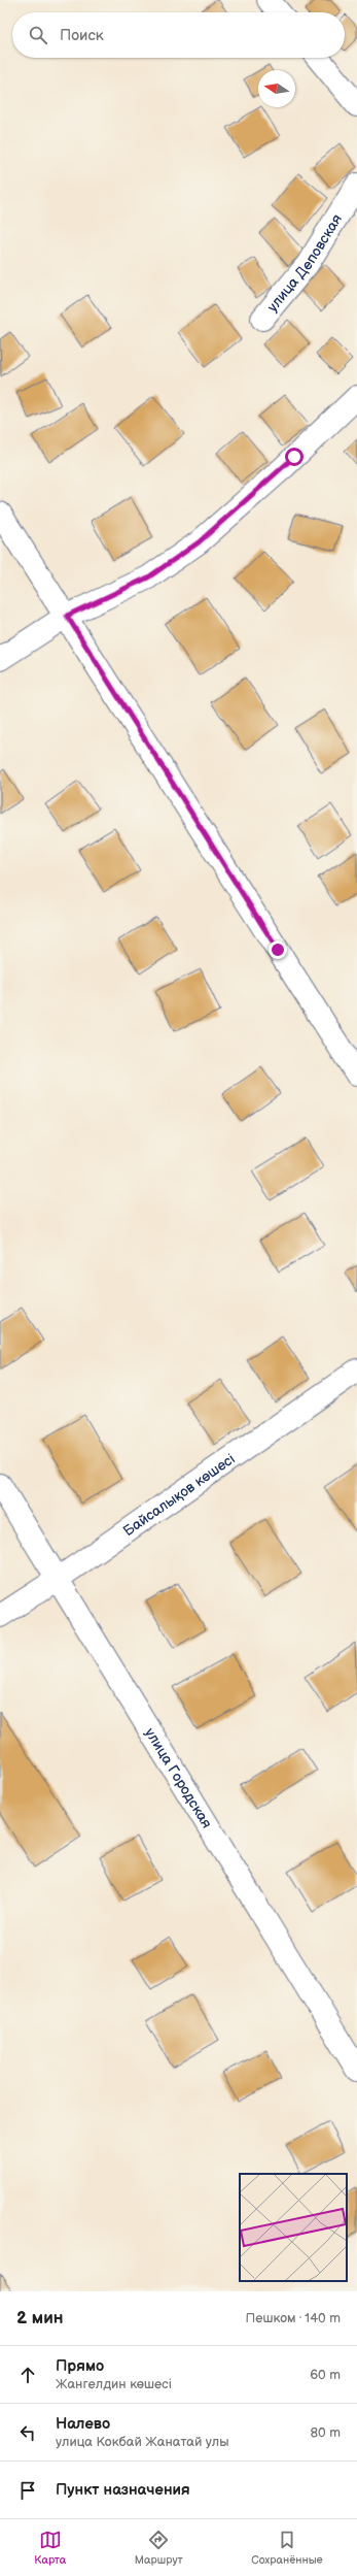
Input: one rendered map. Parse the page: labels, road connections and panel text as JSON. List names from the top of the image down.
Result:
{
  "streets": {
    "street": ["улица Деповская", "Байсалықов көшесі", "улица Городская"]
  },
  "crossings": [
    ["Байсалықов көшесі", "улица Городская"]
  ],
  "north": "left",
  "page": {
    "search": "Поиск",
    "heading": ["2 мин", "Пешком · 140 m"],
    "list": [
      ["Прямо", "Жангелдин көшесі", "60 m"],
      ["Налево", "улица Кокбай Жанатай улы", "80 m"],
      "Пункт назначения"
    ],
    "nav": ["Карта", "Маршрут", "Сохранённые"]
  }
}
